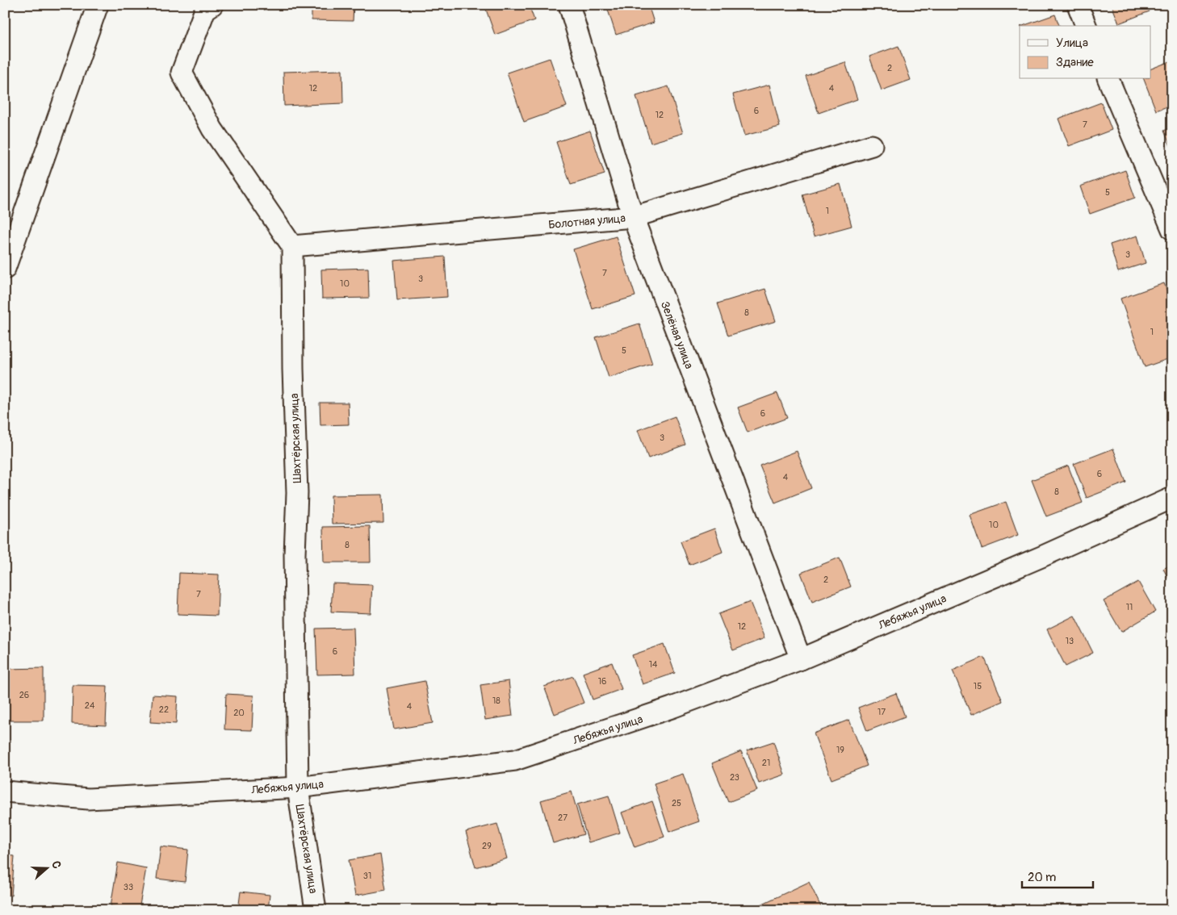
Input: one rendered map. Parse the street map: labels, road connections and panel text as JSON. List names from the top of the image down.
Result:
{
  "streets": {
    "street": [
      "Болотная улица",
      "Зелёная улица",
      "Шахтёрская улица",
      "Лебяжья улица"
    ]
  },
  "crossings": [
    ["Болотная улица", "Зелёная улица"],
    ["Болотная улица", "Шахтёрская улица"],
    ["Зелёная улица", "Лебяжья улица"],
    ["Шахтёрская улица", "Лебяжья улица"]
  ],
  "house_numbers": [
    "2",
    "12",
    "4",
    "6",
    "12",
    "7",
    "5",
    "1",
    "3",
    "7",
    "3",
    "10",
    "8",
    "1",
    "5",
    "6",
    "3",
    "6",
    "4",
    "8",
    "10",
    "8",
    "2",
    "7",
    "11",
    "12",
    "13",
    "6",
    "14",
    "16",
    "15",
    "26",
    "18",
    "24",
    "4",
    "22",
    "17",
    "20",
    "19",
    "21",
    "23",
    "25",
    "27",
    "29",
    "31",
    "33"
  ],
  "legend": ["Улица", "Здание"],
  "scale_bar": "20 m",
  "north": "right"
}
